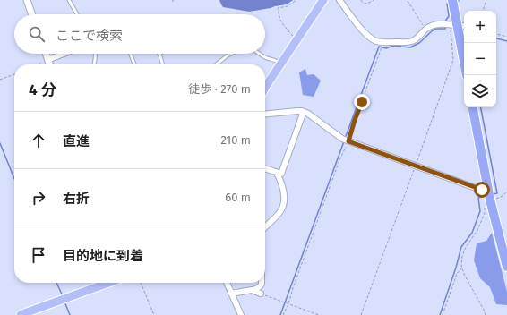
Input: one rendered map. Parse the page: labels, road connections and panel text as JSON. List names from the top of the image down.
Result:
{
  "page": {
    "map_buttons": ["+", "−"],
    "search": "ここで検索",
    "heading": ["4 分", "徒歩 · 270 m"],
    "list": [
      ["直進", "210 m"],
      ["右折", "60 m"],
      "目的地に到着"
    ]
  }
}
